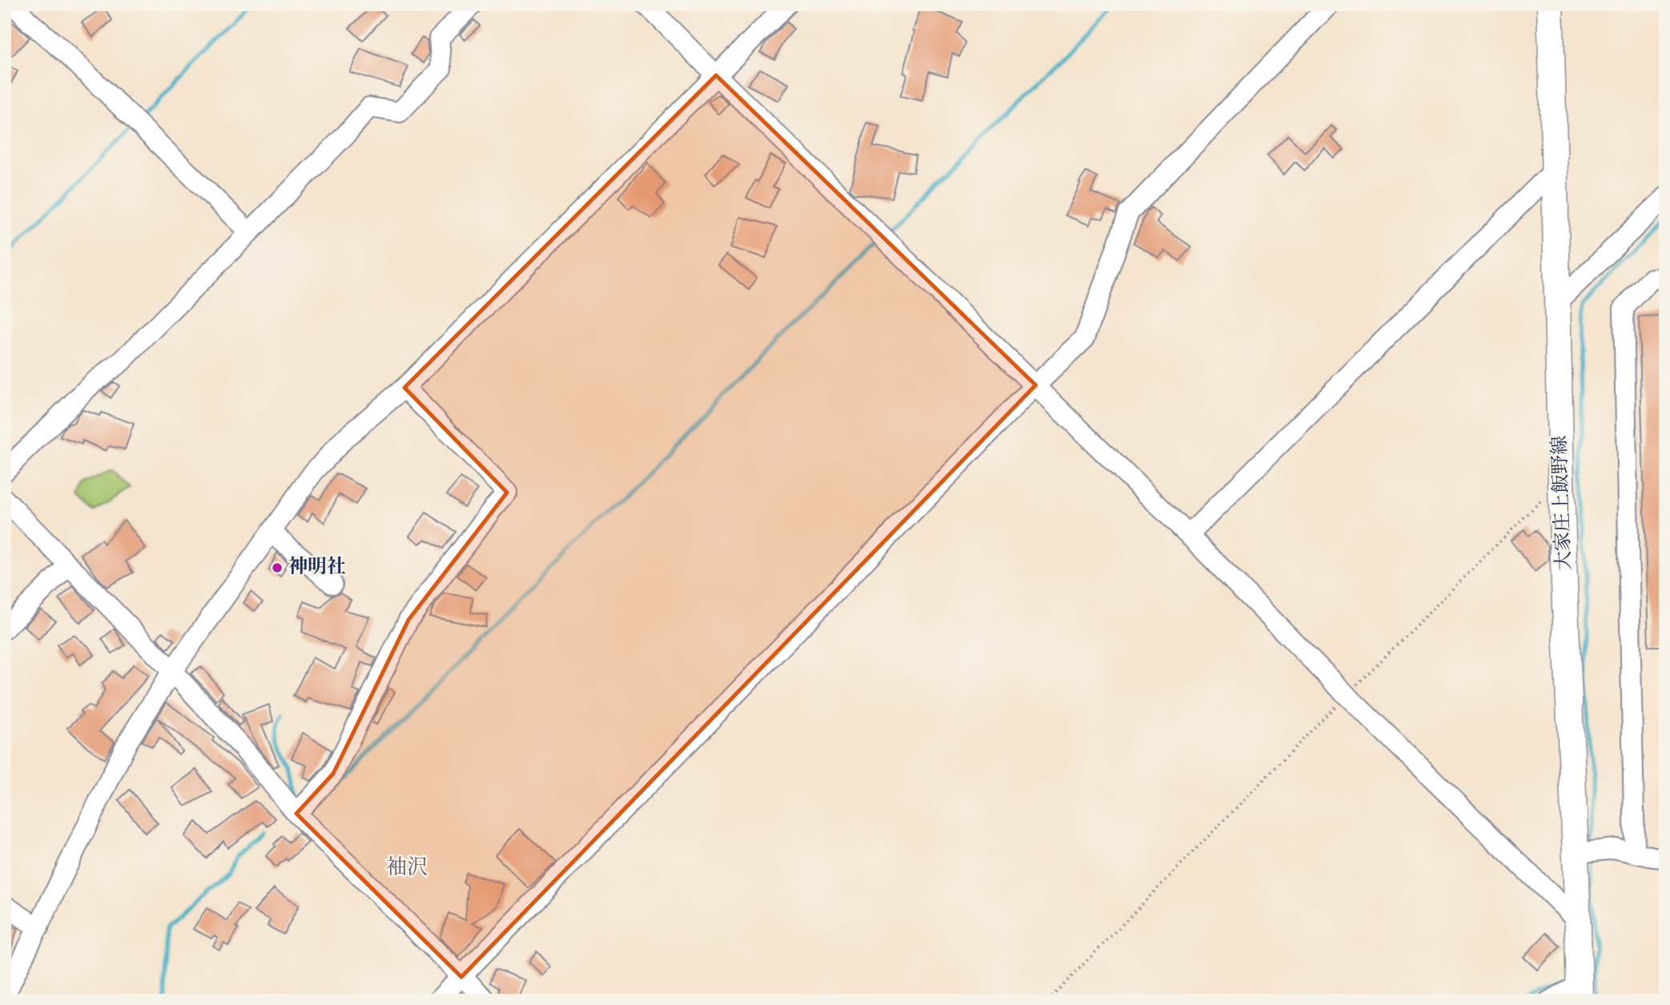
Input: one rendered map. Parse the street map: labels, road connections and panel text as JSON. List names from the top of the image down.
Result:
{
  "streets": {
    "main road": ["大家庄上飯野線"]
  },
  "districts": ["袖沢"],
  "places": ["神明社"]
}
